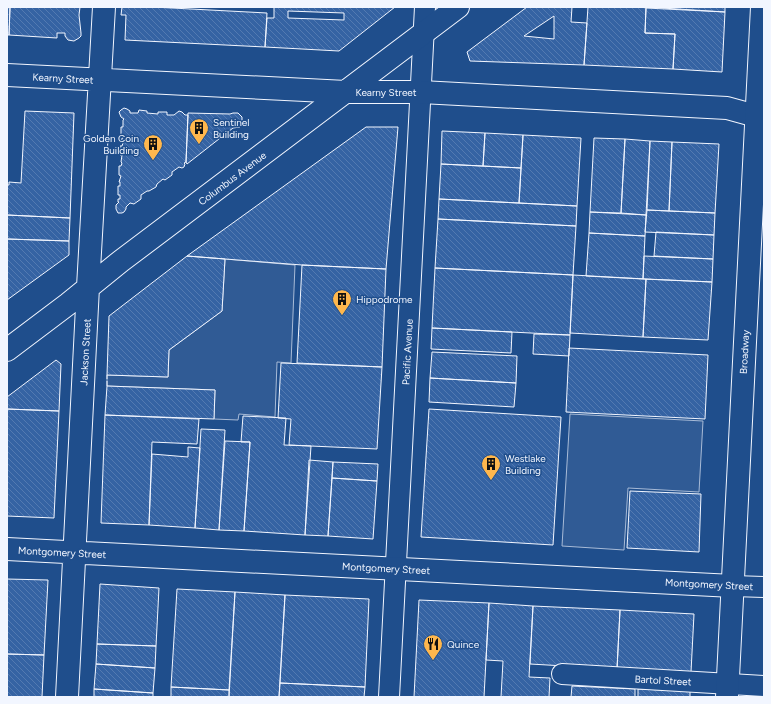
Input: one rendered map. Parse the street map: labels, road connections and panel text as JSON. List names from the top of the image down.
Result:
{
  "streets": {
    "street": [
      "Kearny Street",
      "Columbus Avenue",
      "Jackson Street",
      "Pacific Avenue",
      "Broadway",
      "Montgomery Street",
      "Bartol Street"
    ]
  },
  "crossings": [
    ["Kearny Street", "Columbus Avenue"],
    ["Kearny Street", "Jackson Street"],
    ["Kearny Street", "Pacific Avenue"],
    ["Kearny Street", "Broadway"],
    ["Columbus Avenue", "Jackson Street"],
    ["Columbus Avenue", "Pacific Avenue"],
    ["Jackson Street", "Montgomery Street"],
    ["Pacific Avenue", "Montgomery Street"],
    ["Broadway", "Montgomery Street"],
    ["Broadway", "Bartol Street"]
  ],
  "places": {
    "building": [
      "Sentinel Building",
      "Golden Coin Building",
      "Hippodrome",
      "Westlake Building"
    ],
    "restaurant": ["Quince"]
  }
}
